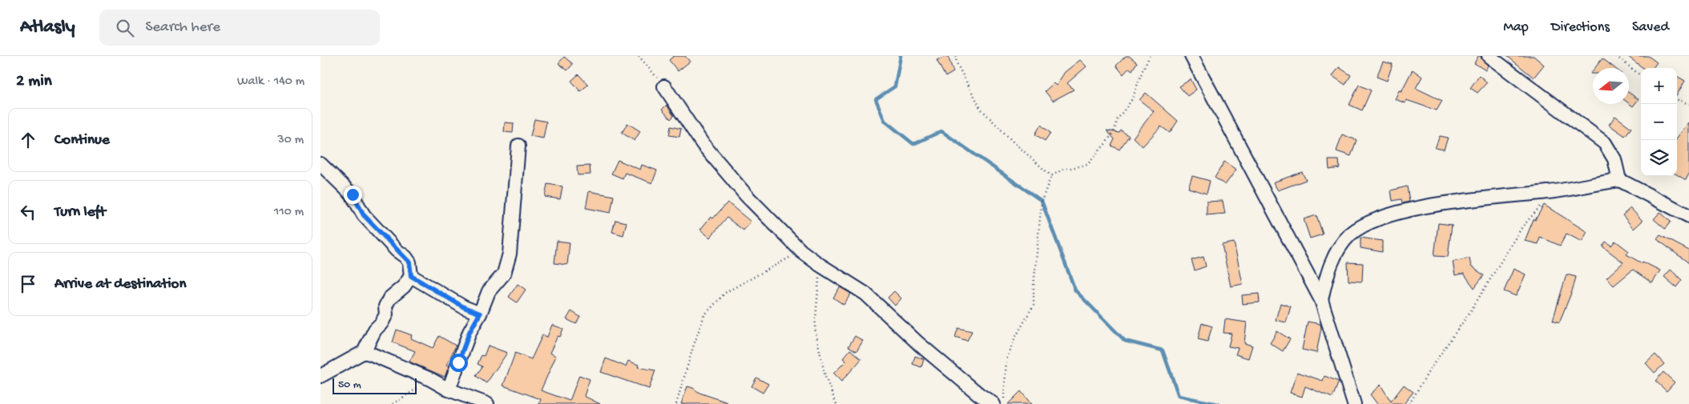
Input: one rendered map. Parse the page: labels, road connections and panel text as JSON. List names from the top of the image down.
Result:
{
  "scale_bar": "50 m",
  "north": "left",
  "page": {
    "header": "Atlasly",
    "search": "Search here",
    "nav": ["Map", "Directions", "Saved"],
    "heading": ["2 min", "Walk · 140 m"],
    "map_buttons": ["+", "−"],
    "list": [
      ["Continue", "30 m"],
      ["Turn left", "110 m"],
      "Arrive at destination"
    ],
    "scale": "50 m"
  }
}
